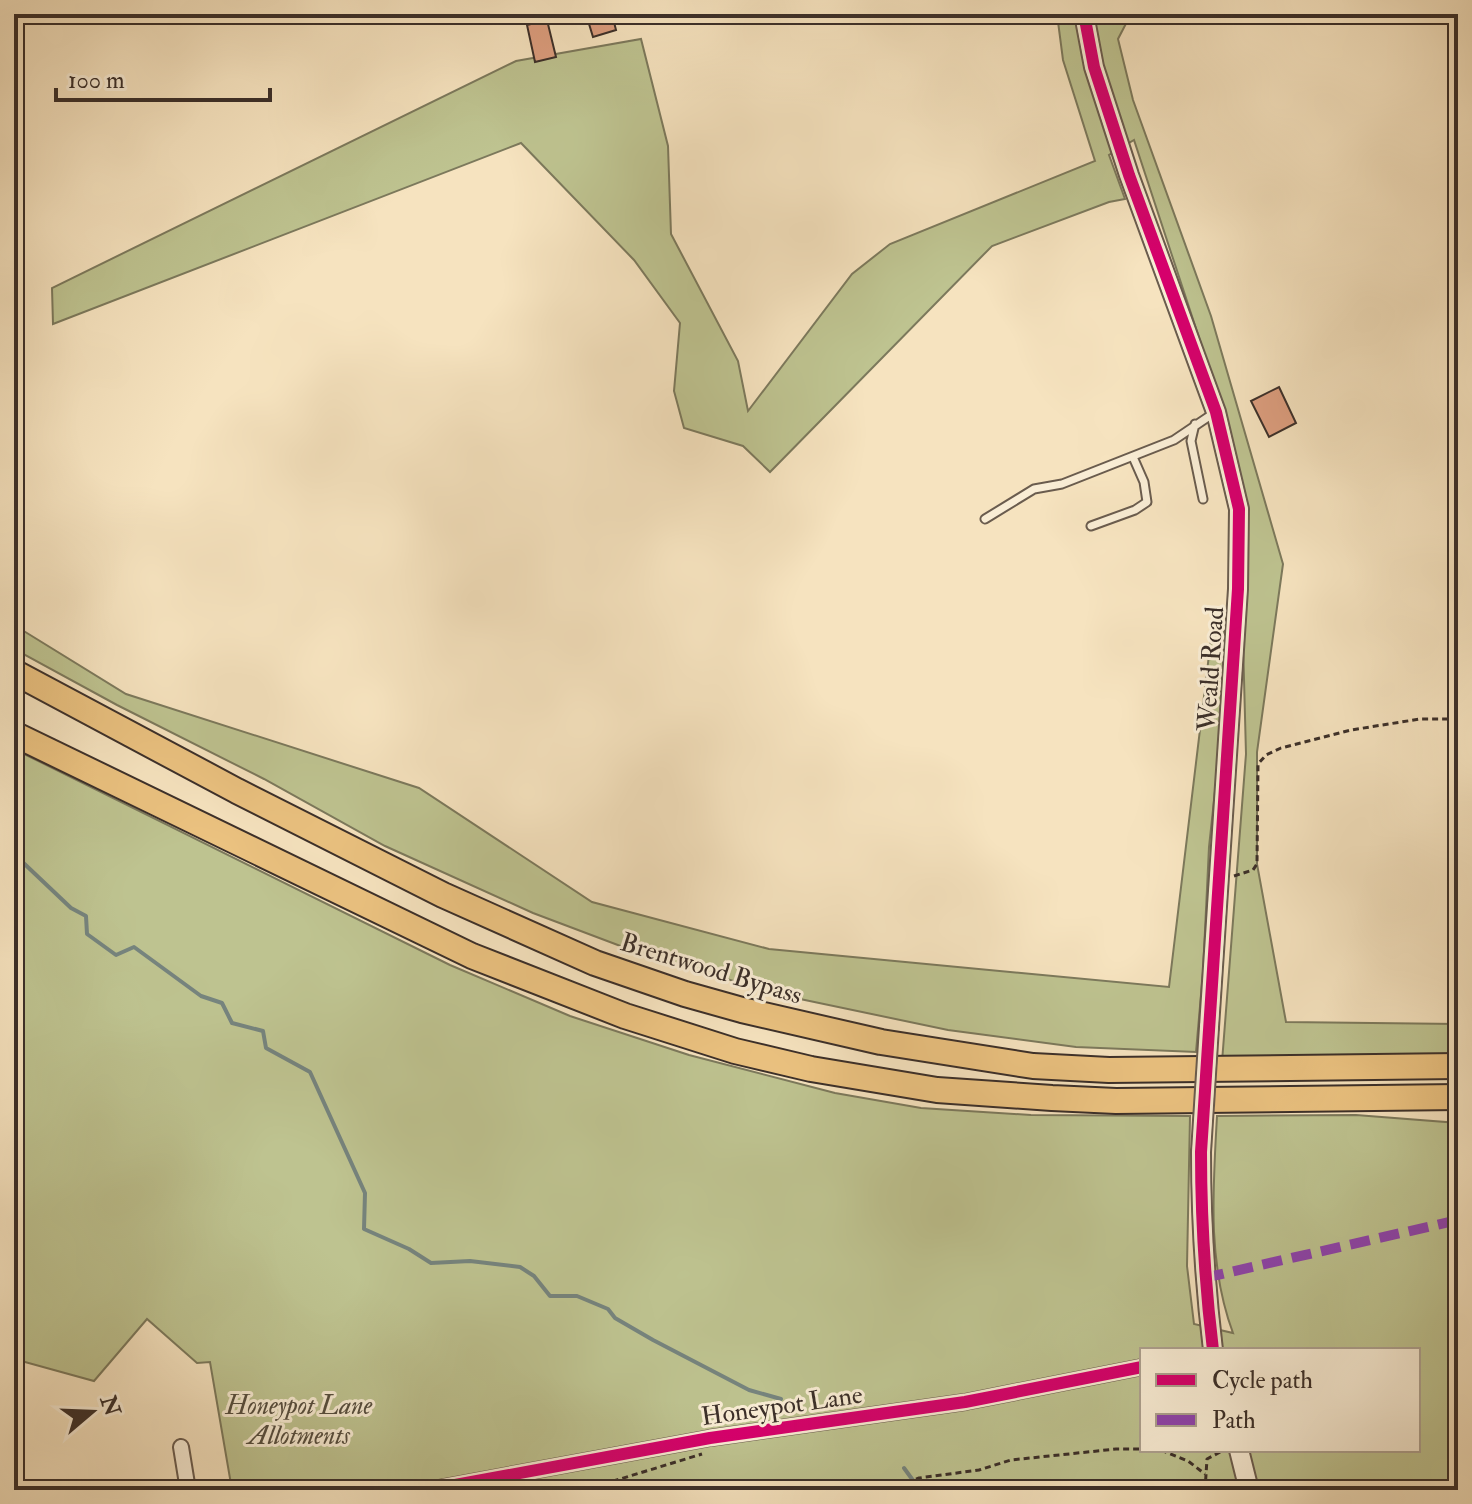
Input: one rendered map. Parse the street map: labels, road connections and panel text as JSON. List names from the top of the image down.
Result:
{
  "streets": {
    "highway": ["Brentwood Bypass"],
    "street": ["Weald Road", "Honeypot Lane"]
  },
  "parks": ["Honeypot Lane Allotments"],
  "legend": ["Cycle path", "Path"],
  "scale_bar": "100 m",
  "north": "right"
}
